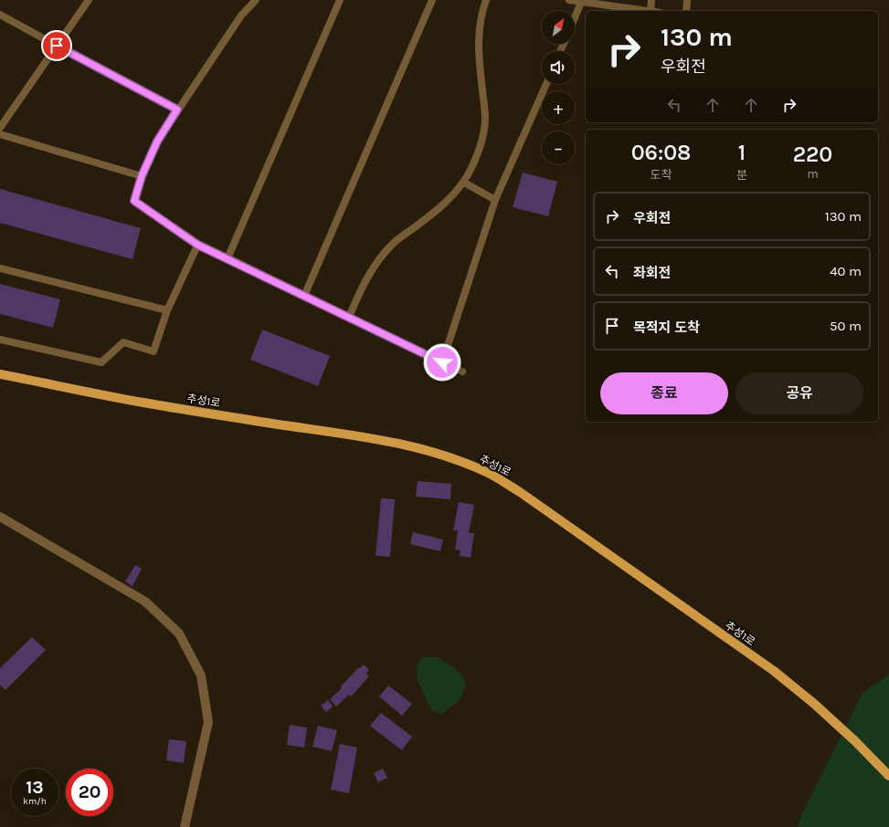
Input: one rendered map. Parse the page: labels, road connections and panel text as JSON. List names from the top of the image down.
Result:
{
  "streets": {
    "main road": ["추성1로"]
  },
  "north": "top right",
  "page": {
    "map_buttons": ["+", "−"],
    "turn": ["130 m", "우회전"],
    "eta": [
      "06:08",
      "도착",
      "1",
      "분",
      "220",
      "m"
    ],
    "list": [
      {
        "name": "우회전",
        "value": "130 m"
      },
      {
        "name": "좌회전",
        "value": "40 m"
      },
      {
        "name": "목적지 도착",
        "value": "50 m"
      }
    ],
    "buttons": ["종료", "공유"],
    "speed": "13 km/h",
    "limit": "20"
  }
}
